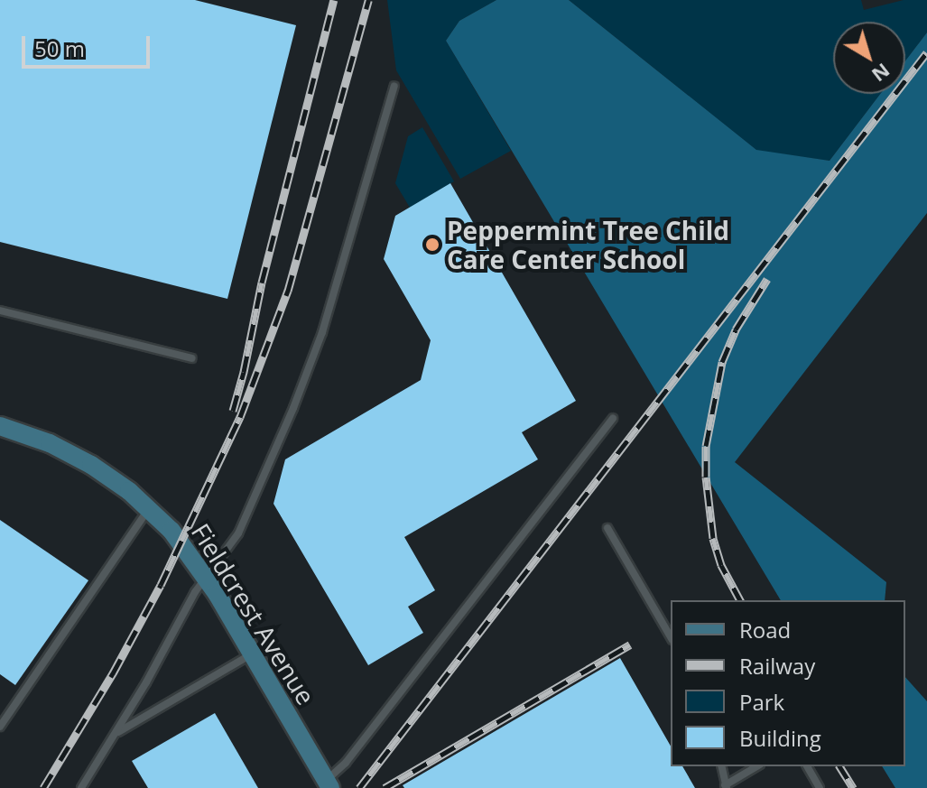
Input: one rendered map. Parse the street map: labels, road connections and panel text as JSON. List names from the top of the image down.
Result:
{
  "streets": {
    "street": ["Fieldcrest Avenue"]
  },
  "places": ["Peppermint Tree Child Care Center School"],
  "legend": [
    "Road",
    "Railway",
    "Park",
    "Building"
  ],
  "scale_bar": "50 m",
  "north": "bottom right"
}
